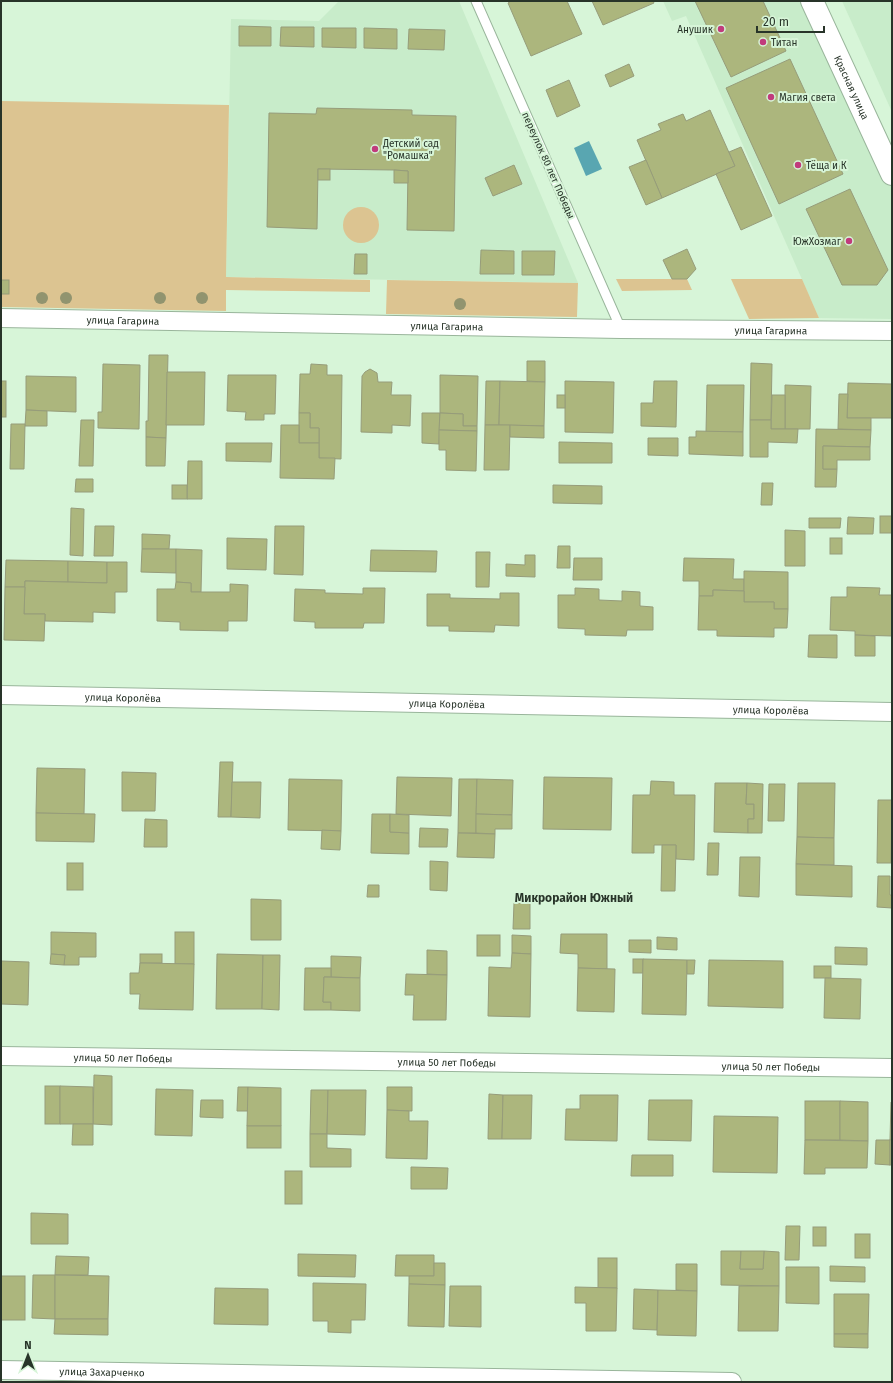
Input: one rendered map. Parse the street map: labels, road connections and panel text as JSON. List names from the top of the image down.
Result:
{
  "streets": {
    "street": [
      "Красная улица",
      "улица Гагарина",
      "улица Королёва",
      "улица 50 лет Победы",
      "улица Захарченко"
    ],
    "lane": ["переулок 80 лет Победы"]
  },
  "crossings": [
    ["переулок 80 лет Победы", "улица Гагарина"]
  ],
  "districts": ["Микрорайон Южный"],
  "places": [
    "Анушик",
    "Титан",
    "Магия света",
    "Детский сад \"Ромашка\"",
    "Тёща и К",
    "ЮжХозмаг"
  ],
  "scale_bar": "20 m",
  "north": "top"
}
